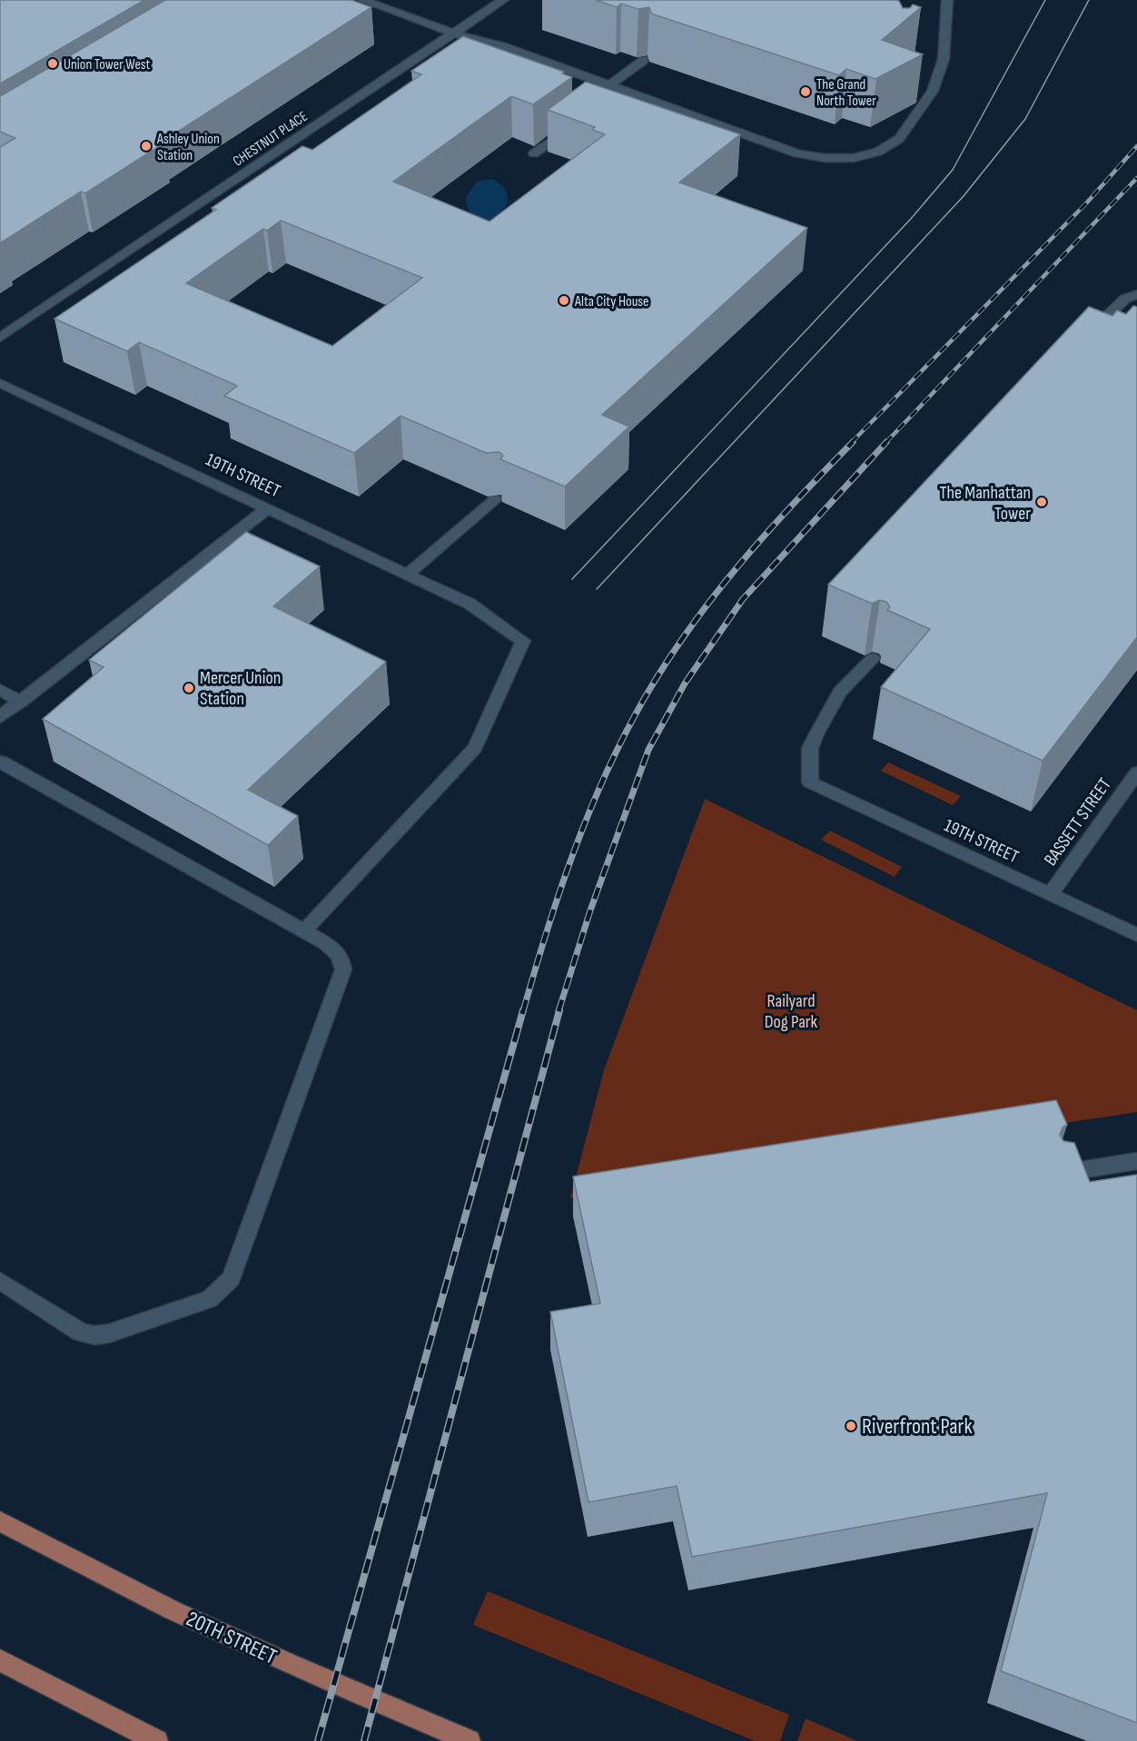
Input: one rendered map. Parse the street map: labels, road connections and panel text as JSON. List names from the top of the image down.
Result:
{
  "streets": {
    "main road": ["20TH STREET"],
    "street": ["CHESTNUT PLACE", "19TH STREET", "BASSETT STREET"]
  },
  "crossings": [
    ["19TH STREET", "BASSETT STREET"]
  ],
  "parks": ["Railyard Dog Park"],
  "places": [
    "Union Tower West",
    "The Grand North Tower",
    "Ashley Union Station",
    "Alta City House",
    "The Manhattan Tower",
    "Mercer Union Station",
    "Riverfront Park"
  ]
}
